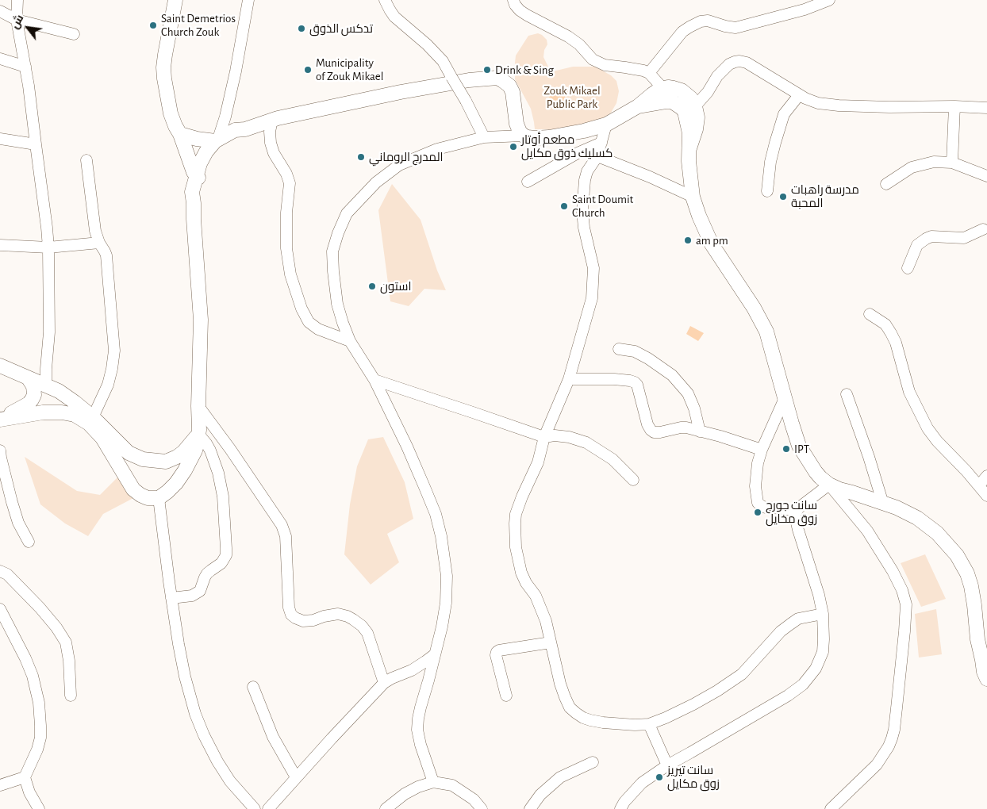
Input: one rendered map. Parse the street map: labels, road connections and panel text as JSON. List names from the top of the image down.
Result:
{
  "parks": ["Zouk Mikael Public Park"],
  "places": [
    "Saint Demetrios Church Zouk",
    "تدكس الذوق",
    "Municipality of Zouk Mikael",
    "Drink & Sing",
    "مطعم أوتار كسليك ذوق مكايل",
    "المدرج الروماني",
    "مدرسة راهبات المحبة",
    "Saint Doumit Church",
    "am pm",
    "استون",
    "IPT",
    "سانت جورج زوق مخايل",
    "سانت تيريز زوق مكايل"
  ],
  "north": "top left"
}
